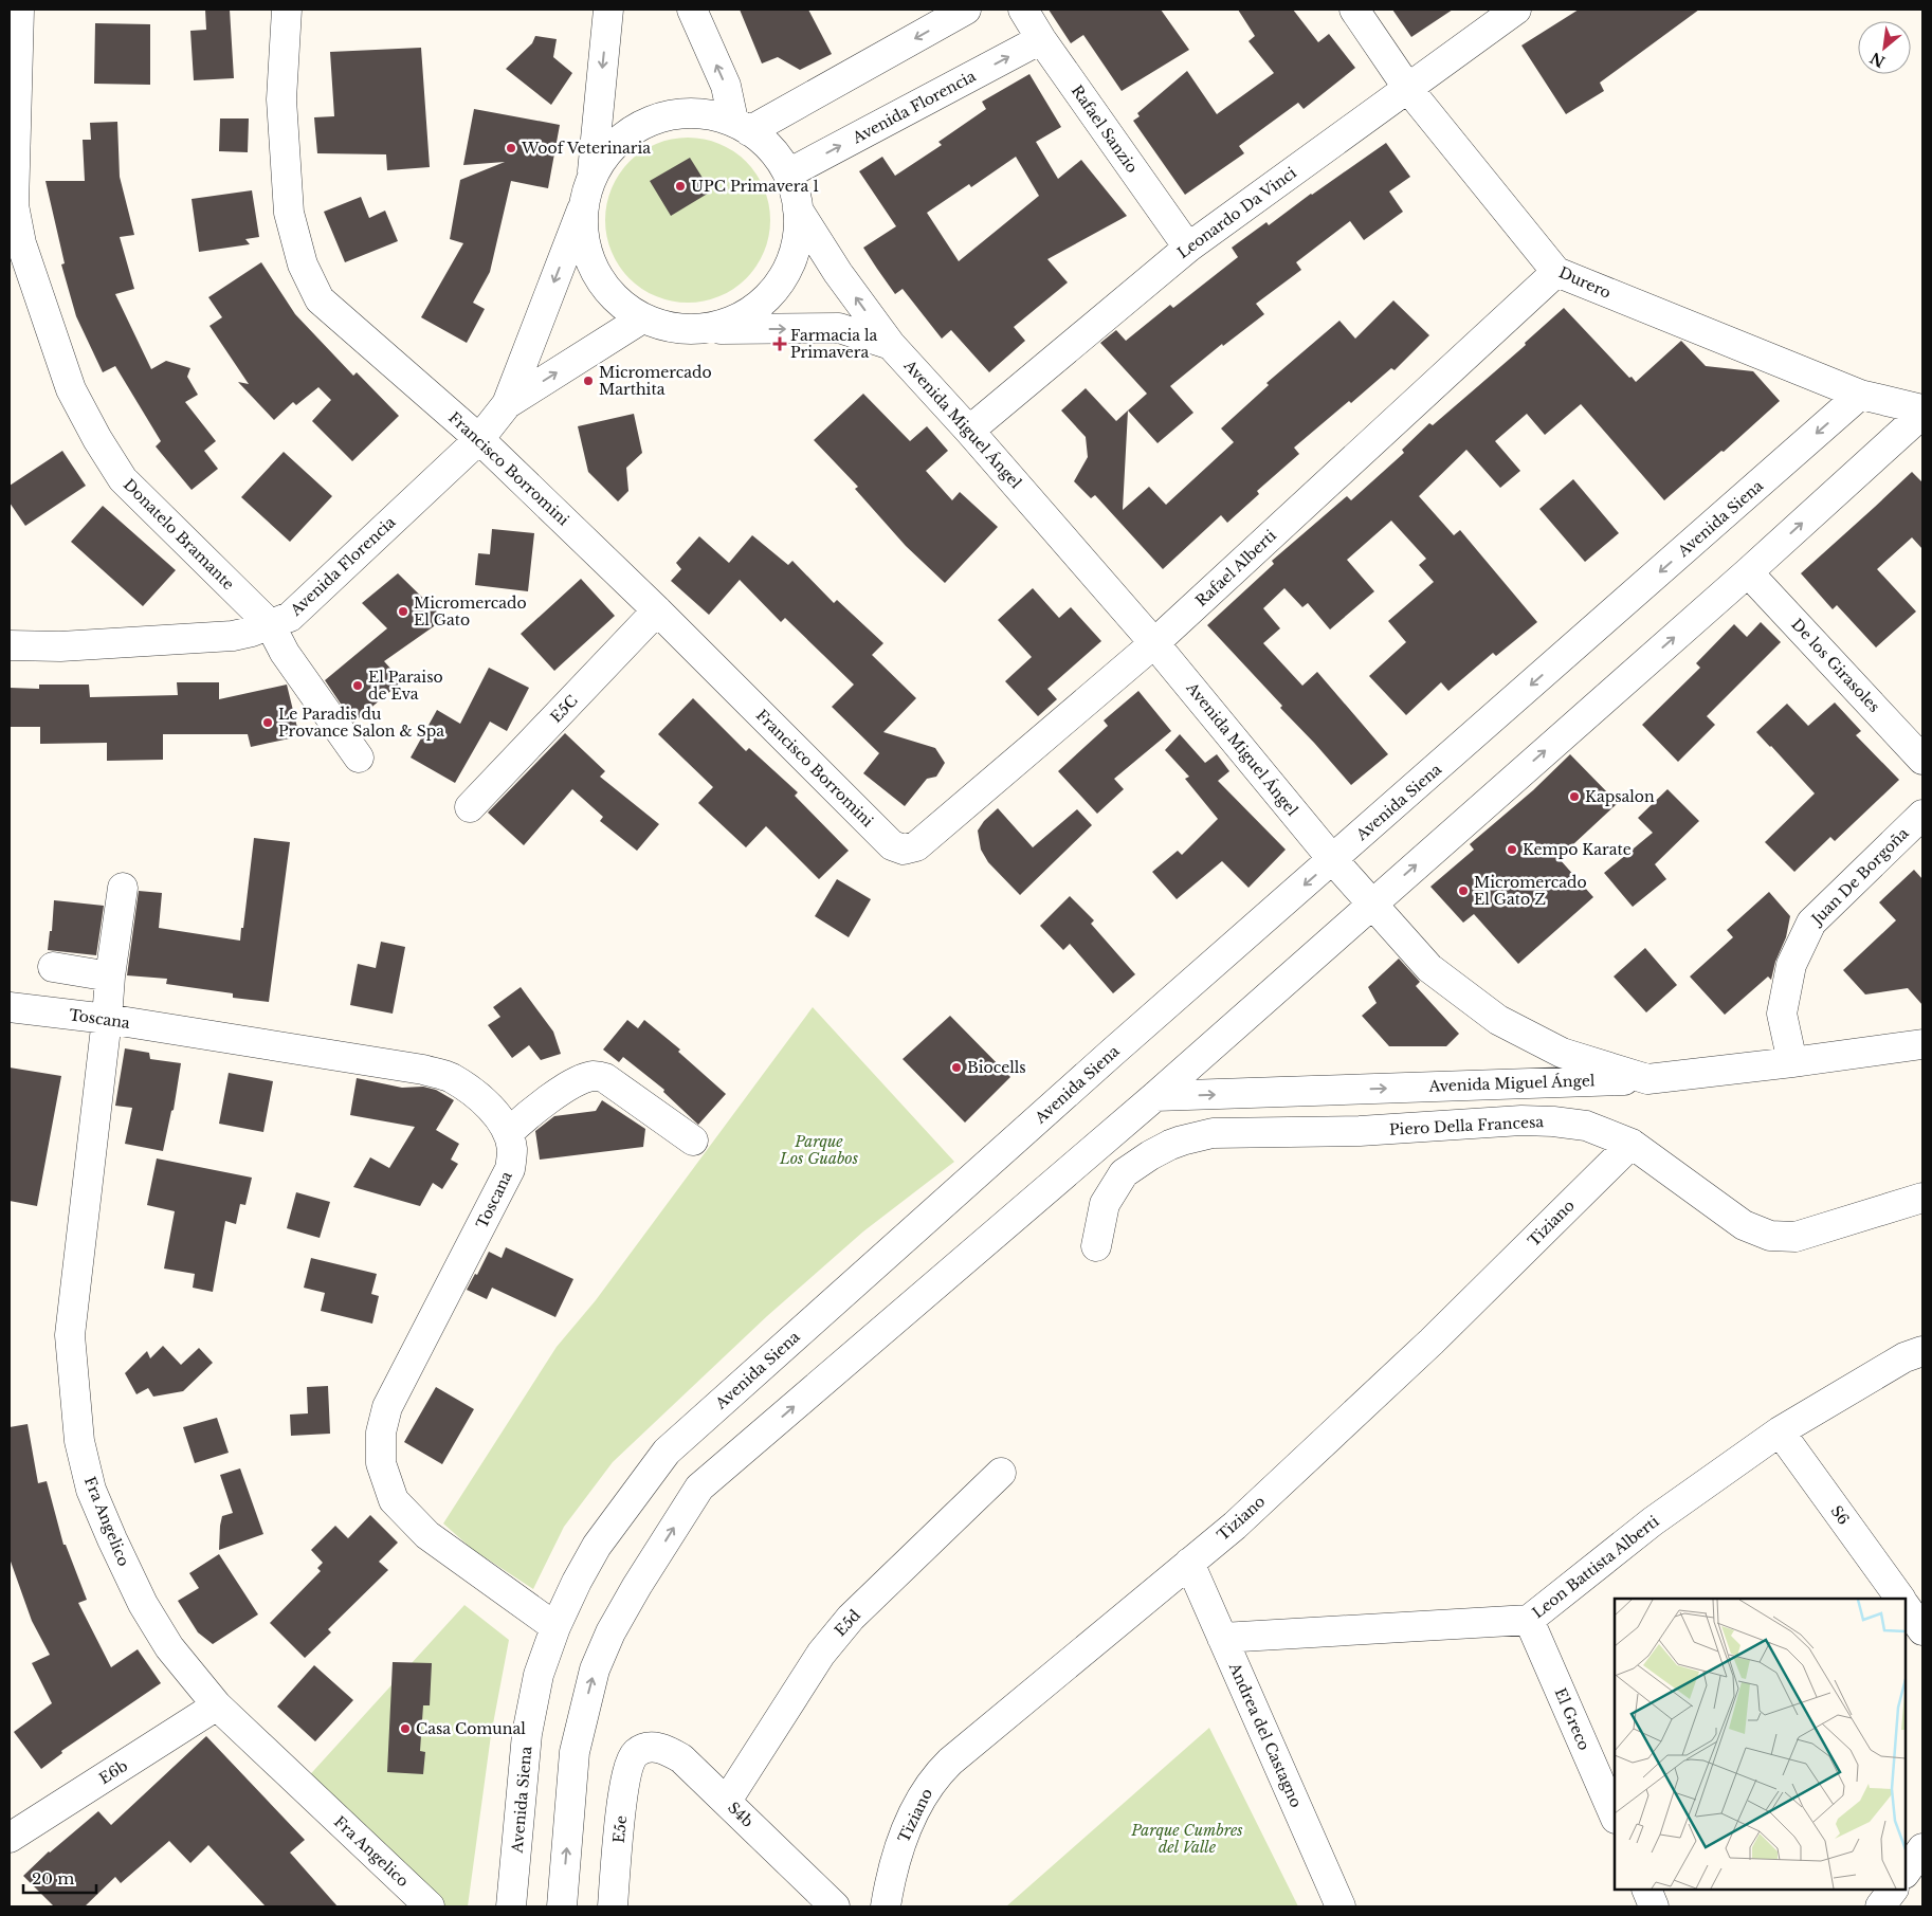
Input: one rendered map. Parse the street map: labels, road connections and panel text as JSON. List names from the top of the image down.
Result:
{
  "streets": {
    "street": [
      "Avenida Florencia",
      "Rafael Sanzio",
      "Leonardo Da Vinci",
      "Durero",
      "Avenida Miguel Ángel",
      "Francisco Borromini",
      "Avenida Siena",
      "Donatelo Bramante",
      "Rafael Alberti",
      "De los Girasoles",
      "E5C",
      "Juan De Borgoña",
      "Toscana",
      "Piero Della Francesa",
      "Tiziano",
      "S6",
      "Fra Angelico",
      "Leon Battista Alberti",
      "E5d",
      "El Greco",
      "Andrea del Castagno",
      "E6b",
      "S4b",
      "E5e"
    ]
  },
  "crossings": [
    ["Avenida Florencia", "Rafael Sanzio"],
    ["Avenida Florencia", "Avenida Miguel Ángel"],
    ["Avenida Florencia", "Francisco Borromini"],
    ["Avenida Florencia", "Donatelo Bramante"],
    ["Rafael Sanzio", "Leonardo Da Vinci"],
    ["Leonardo Da Vinci", "Durero"],
    ["Leonardo Da Vinci", "Avenida Miguel Ángel"],
    ["Durero", "Avenida Siena"],
    ["Durero", "Rafael Alberti"],
    ["Avenida Miguel Ángel", "Avenida Siena"],
    ["Avenida Miguel Ángel", "Rafael Alberti"],
    ["Avenida Miguel Ángel", "Juan De Borgoña"],
    ["Francisco Borromini", "Rafael Alberti"],
    ["Francisco Borromini", "E5C"],
    ["Avenida Siena", "Toscana"],
    ["Toscana", "Fra Angelico"],
    ["Piero Della Francesa", "Tiziano"],
    ["Tiziano", "Andrea del Castagno"],
    ["S6", "Leon Battista Alberti"],
    ["Fra Angelico", "E6b"],
    ["Leon Battista Alberti", "El Greco"],
    ["Leon Battista Alberti", "Andrea del Castagno"],
    ["E5d", "S4b"],
    ["S4b", "E5e"]
  ],
  "parks": ["Parque Los Guabos", "Parque Cumbres del Valle"],
  "places": {
    "other": [
      "Woof Veterinaria",
      "UPC Primavera 1",
      "Micromercado Marthita",
      "Micromercado El Gato",
      "El Paraiso de Eva",
      "Le Paradis du Provance Salon & Spa",
      "Kapsalon",
      "Kempo Karate",
      "Micromercado El Gato Z",
      "Biocells",
      "Casa Comunal"
    ],
    "health": ["Farmacia la Primavera"]
  },
  "scale_bar": "20 m",
  "north": "bottom left"
}
